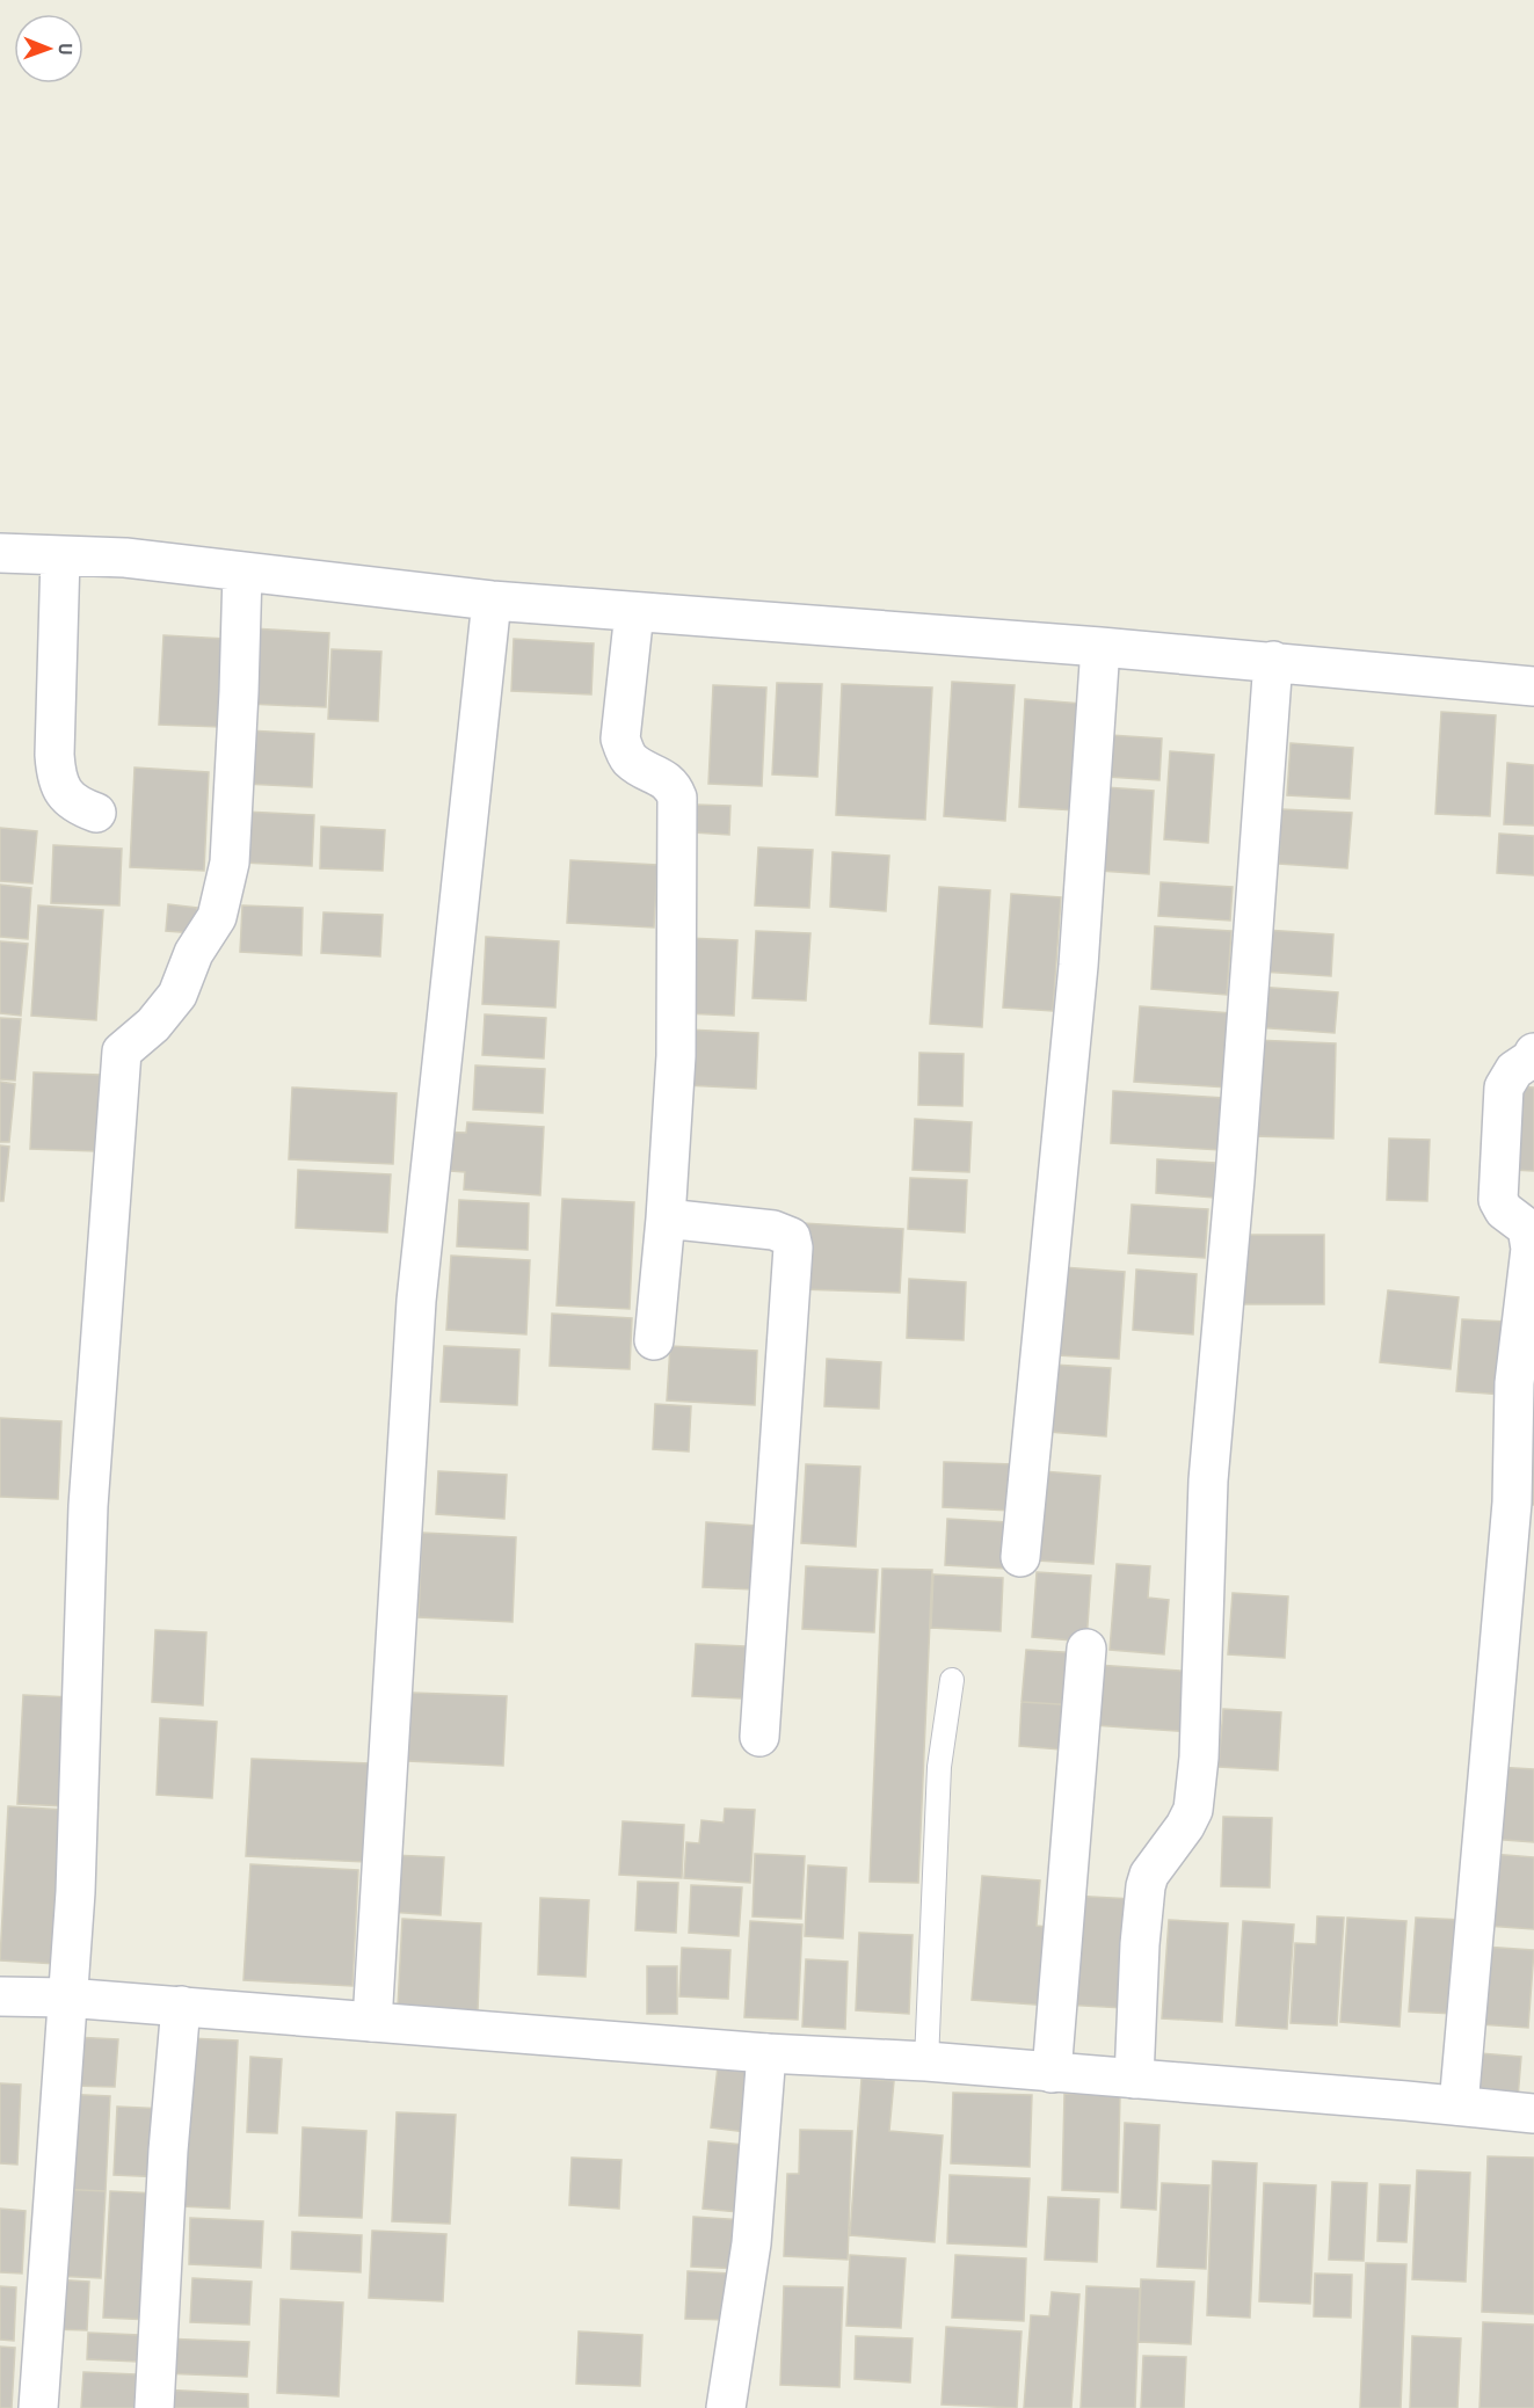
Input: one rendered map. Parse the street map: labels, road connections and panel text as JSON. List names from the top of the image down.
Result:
{
  "north": "right"
}
